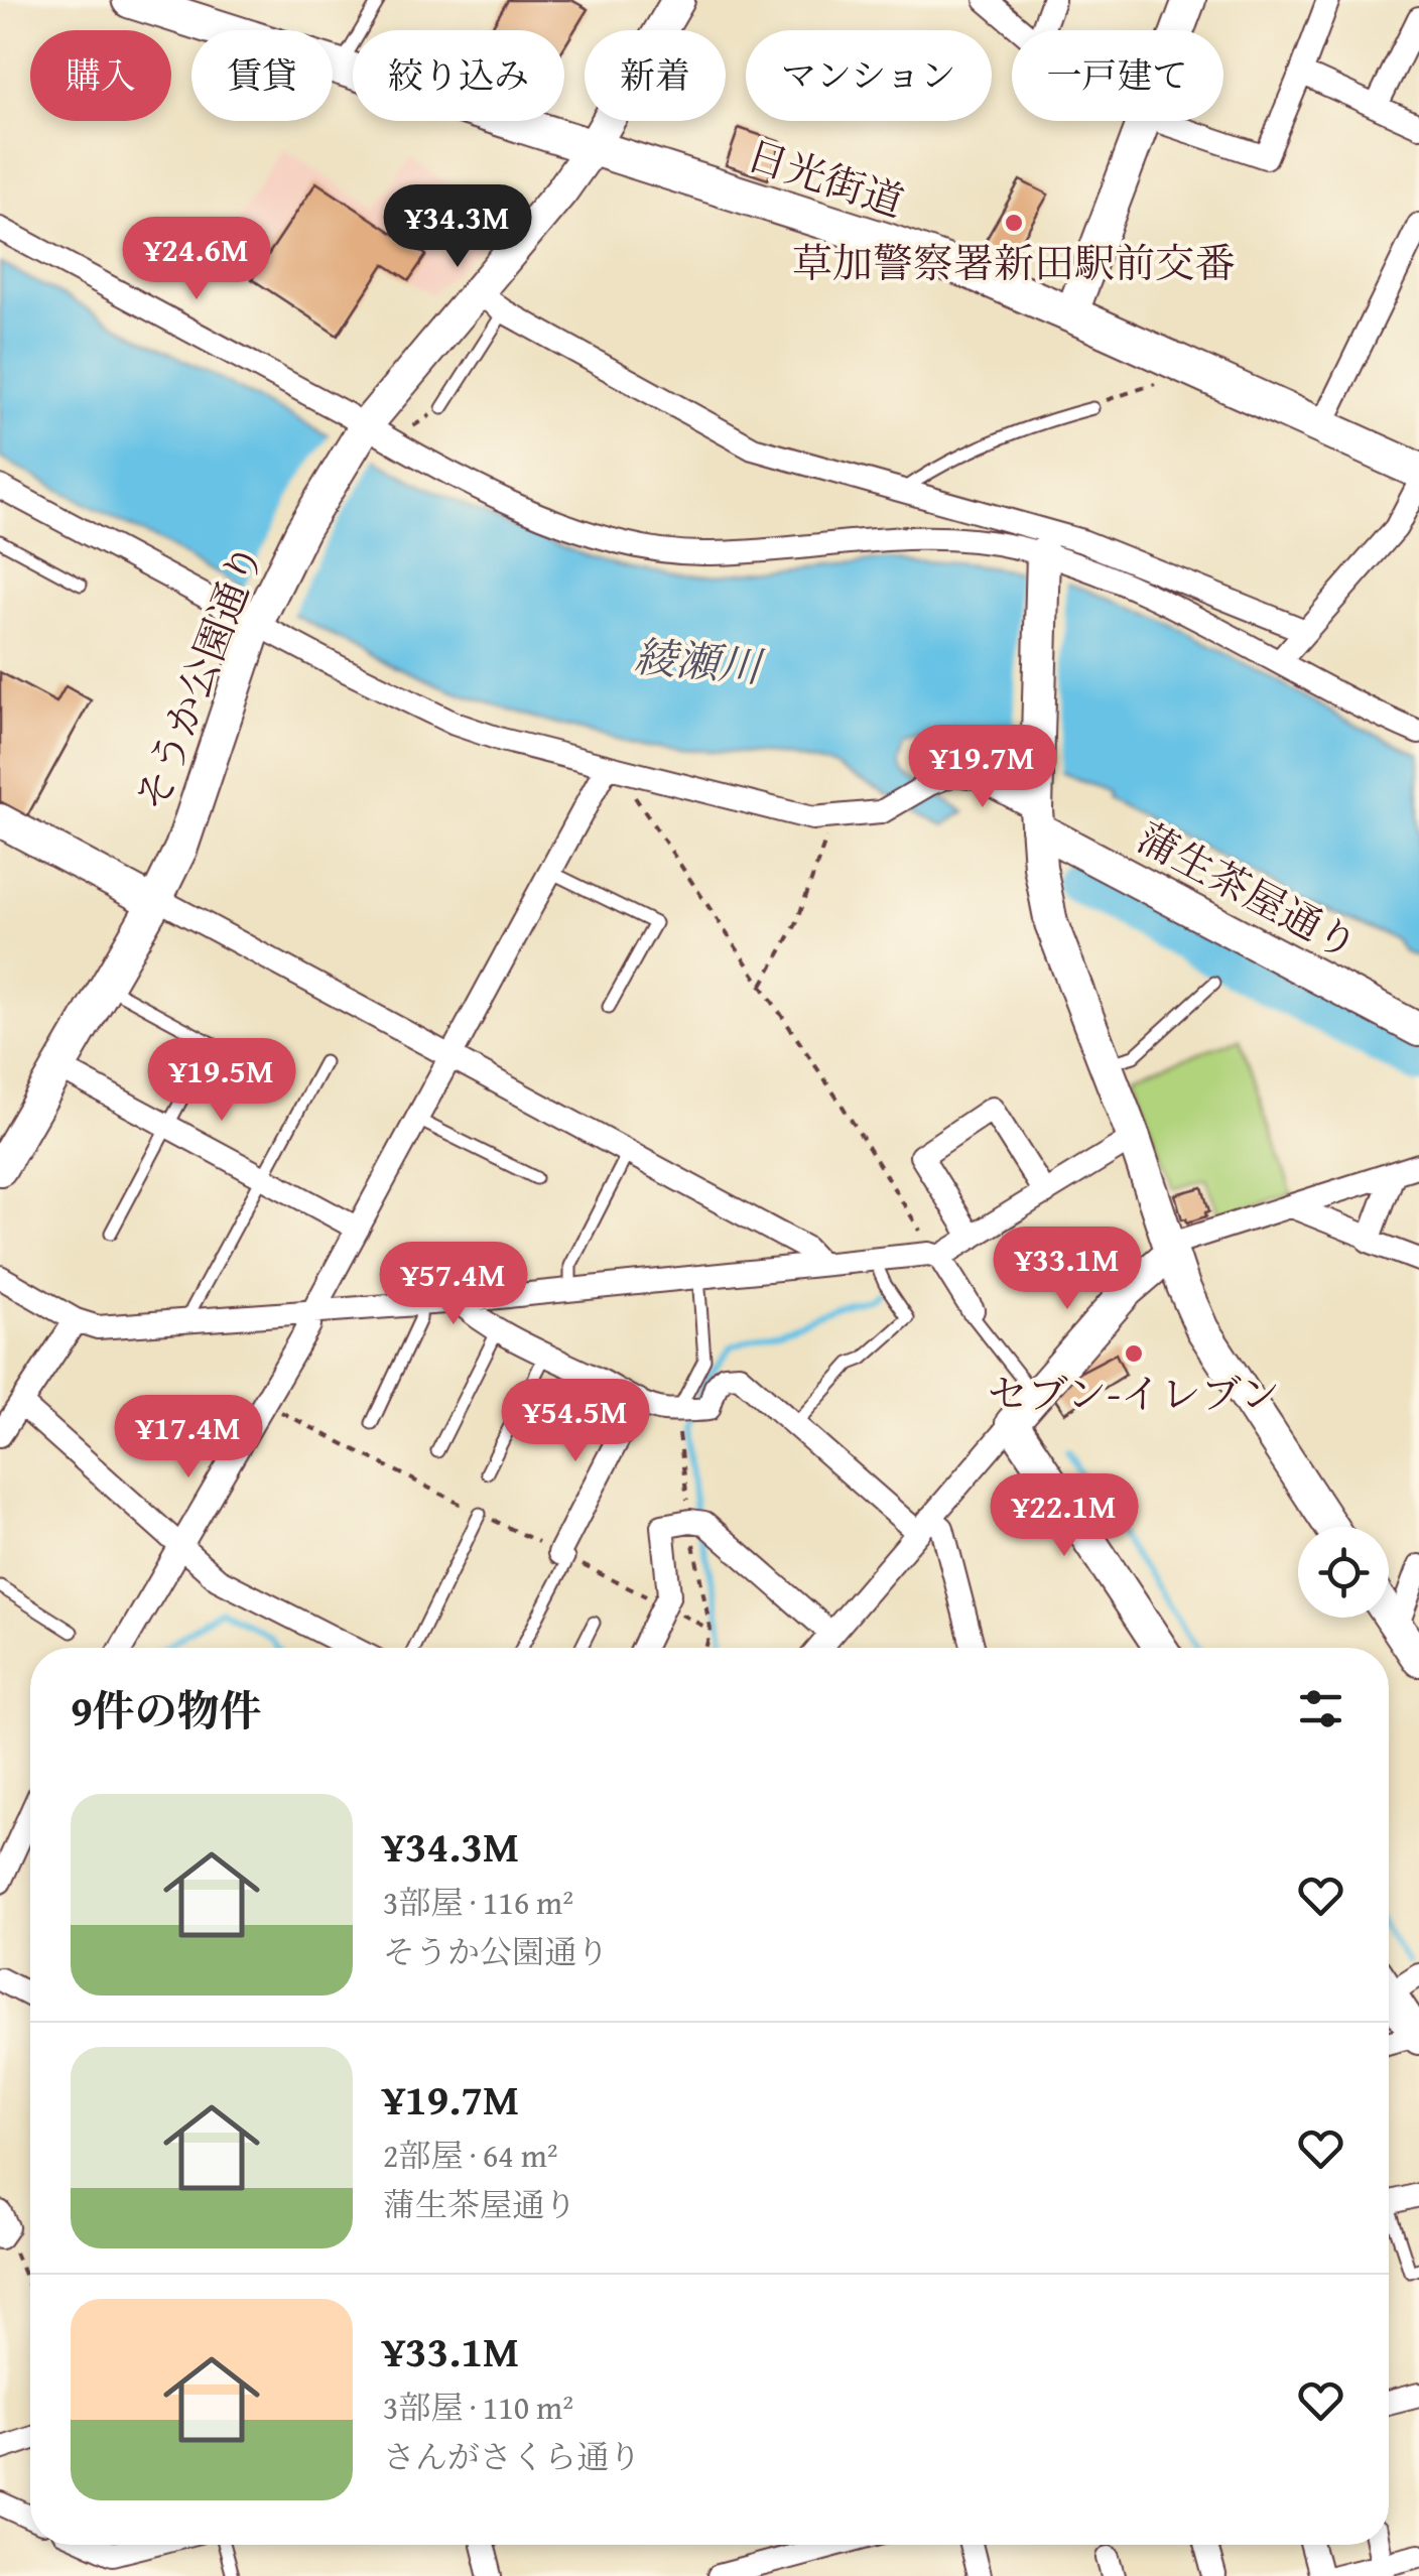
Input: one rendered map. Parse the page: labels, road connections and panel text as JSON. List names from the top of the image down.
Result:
{
  "streets": {
    "main road": ["日光街道"],
    "street": ["そうか公園通り", "蒲生茶屋通り"]
  },
  "crossings": [
    ["日光街道", "そうか公園通り"]
  ],
  "water": ["綾瀬川"],
  "places": ["草加警察署新田駅前交番", "セブン-イレブン"],
  "page": {
    "chip": [
      "購入",
      "賃貸",
      "絞り込み",
      "新着",
      "マンション",
      "一戸建て"
    ],
    "price": [
      "¥34.3M",
      "¥24.6M",
      "¥19.7M",
      "¥19.5M",
      "¥33.1M",
      "¥57.4M",
      "¥54.5M",
      "¥17.4M",
      "¥22.1M"
    ],
    "heading": "9件の物件",
    "list": [
      {
        "name": "¥34.3M",
        "note": "3部屋 · 116 m² · そうか公園通り"
      },
      {
        "name": "¥19.7M",
        "note": "2部屋 · 64 m² · 蒲生茶屋通り"
      },
      {
        "name": "¥33.1M",
        "note": "3部屋 · 110 m² · さんがさくら通り"
      }
    ]
  }
}
